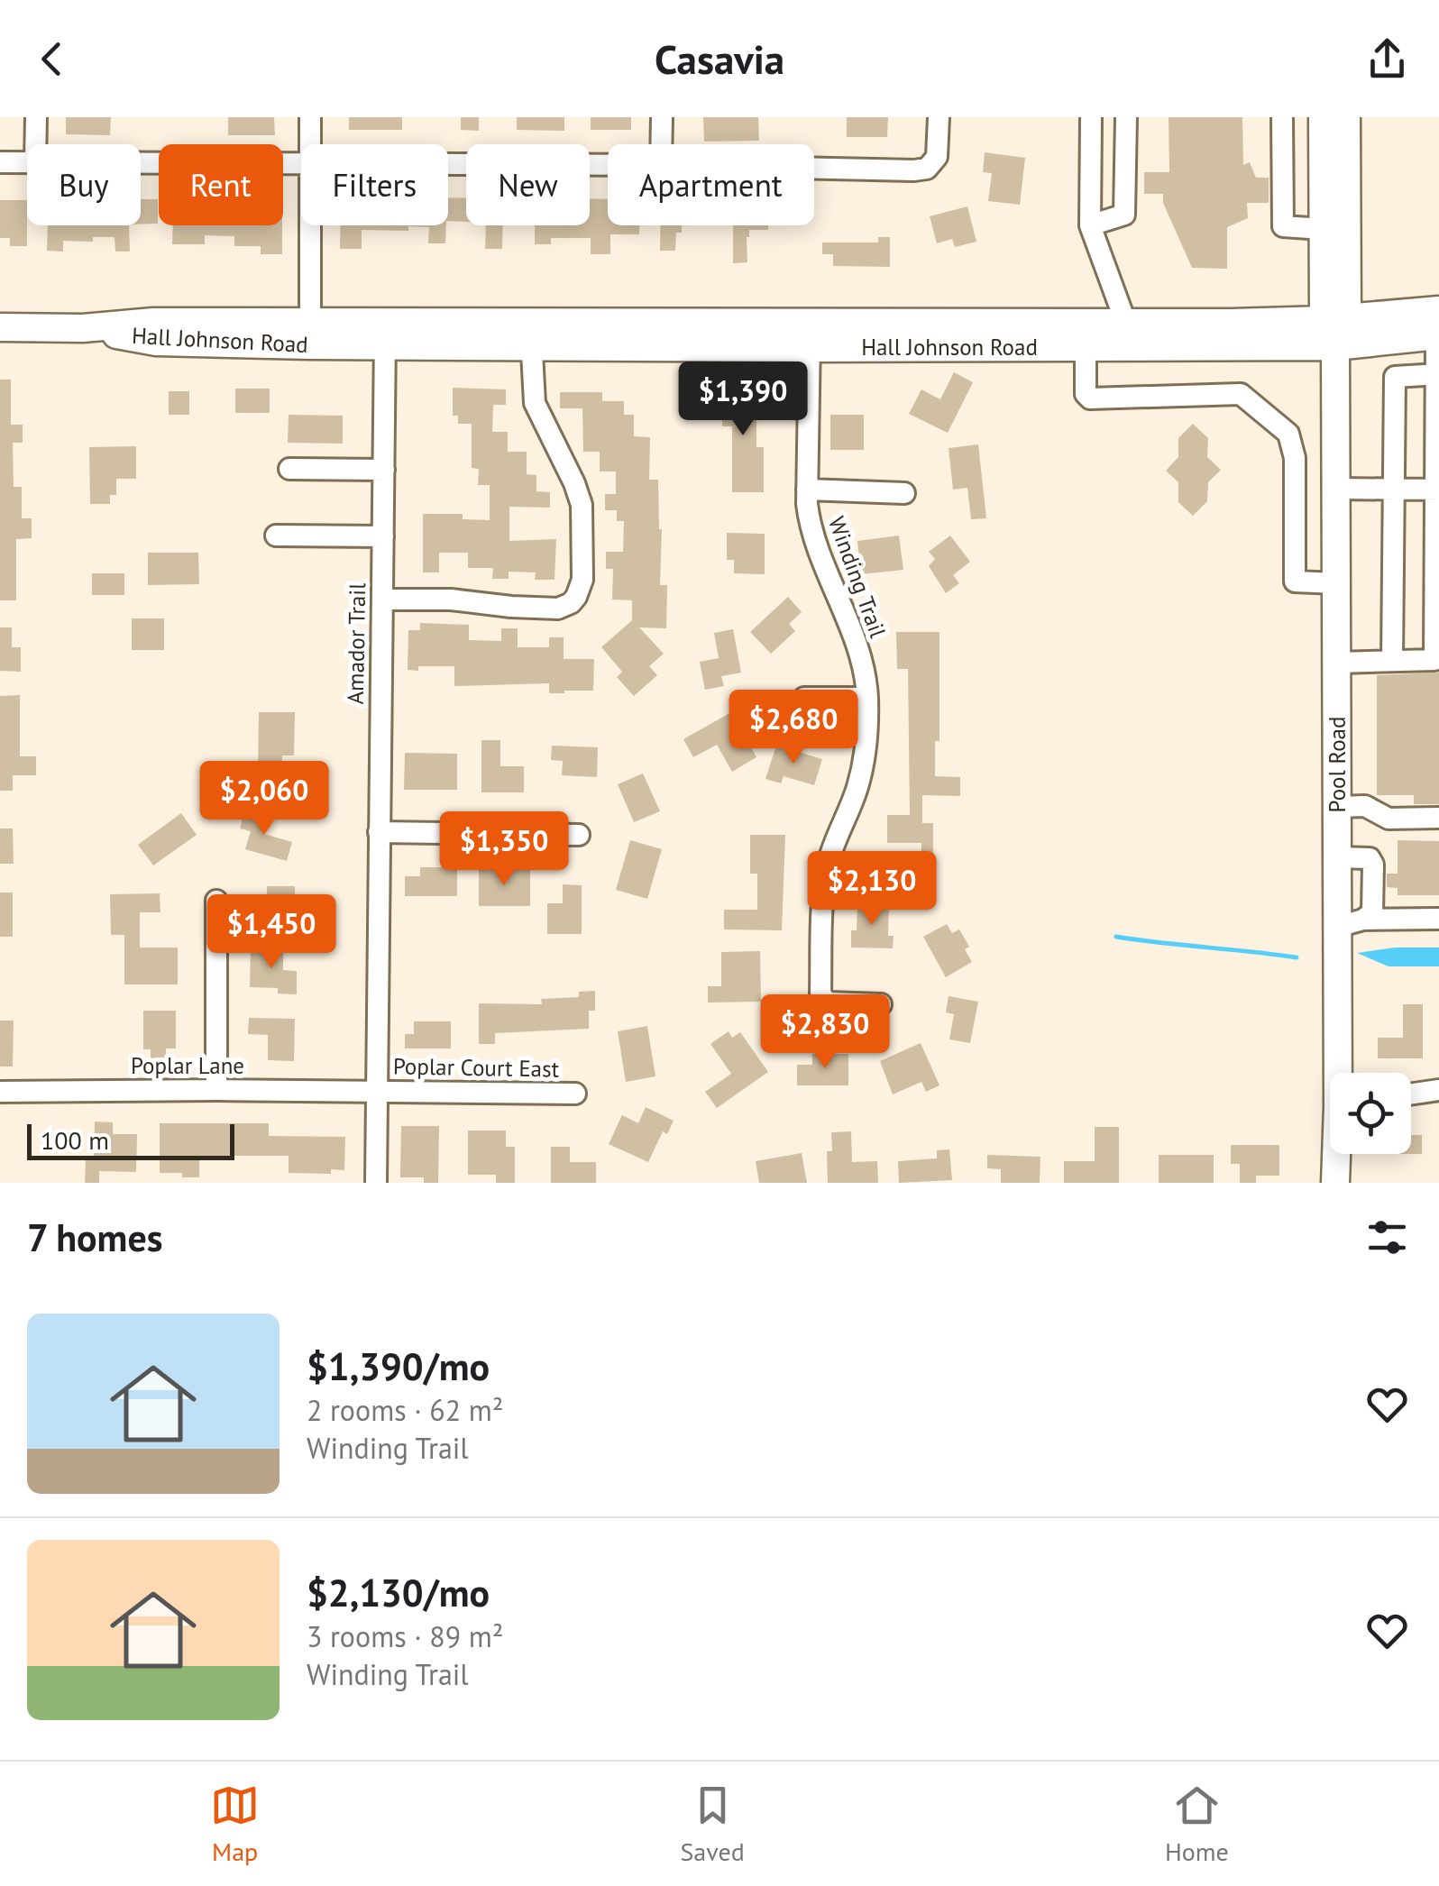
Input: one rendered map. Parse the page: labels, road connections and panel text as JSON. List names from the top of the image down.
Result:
{
  "streets": {
    "main road": ["Hall Johnson Road", "Pool Road"],
    "street": [
      "Winding Trail",
      "Amador Trail",
      "Poplar Lane",
      "Poplar Court East"
    ]
  },
  "crossings": [
    ["Hall Johnson Road", "Winding Trail"],
    ["Hall Johnson Road", "Amador Trail"],
    ["Hall Johnson Road", "Pool Road"],
    ["Amador Trail", "Poplar Lane"],
    ["Amador Trail", "Poplar Court East"],
    ["Poplar Lane", "Poplar Court East"]
  ],
  "scale_bar": "100 m",
  "page": {
    "header": "Casavia",
    "chip": [
      "Buy",
      "Rent",
      "Filters",
      "New",
      "Apartment"
    ],
    "price": [
      "$1,390",
      "$2,680",
      "$2,060",
      "$1,350",
      "$2,130",
      "$1,450",
      "$2,830"
    ],
    "scale": "100 m",
    "heading": "7 homes",
    "list": [
      {
        "name": "$1,390/mo",
        "note": "2 rooms · 62 m² · Winding Trail"
      },
      {
        "name": "$2,130/mo",
        "note": "3 rooms · 89 m² · Winding Trail"
      }
    ],
    "tabs": ["Map", "Saved", "Home"]
  }
}
